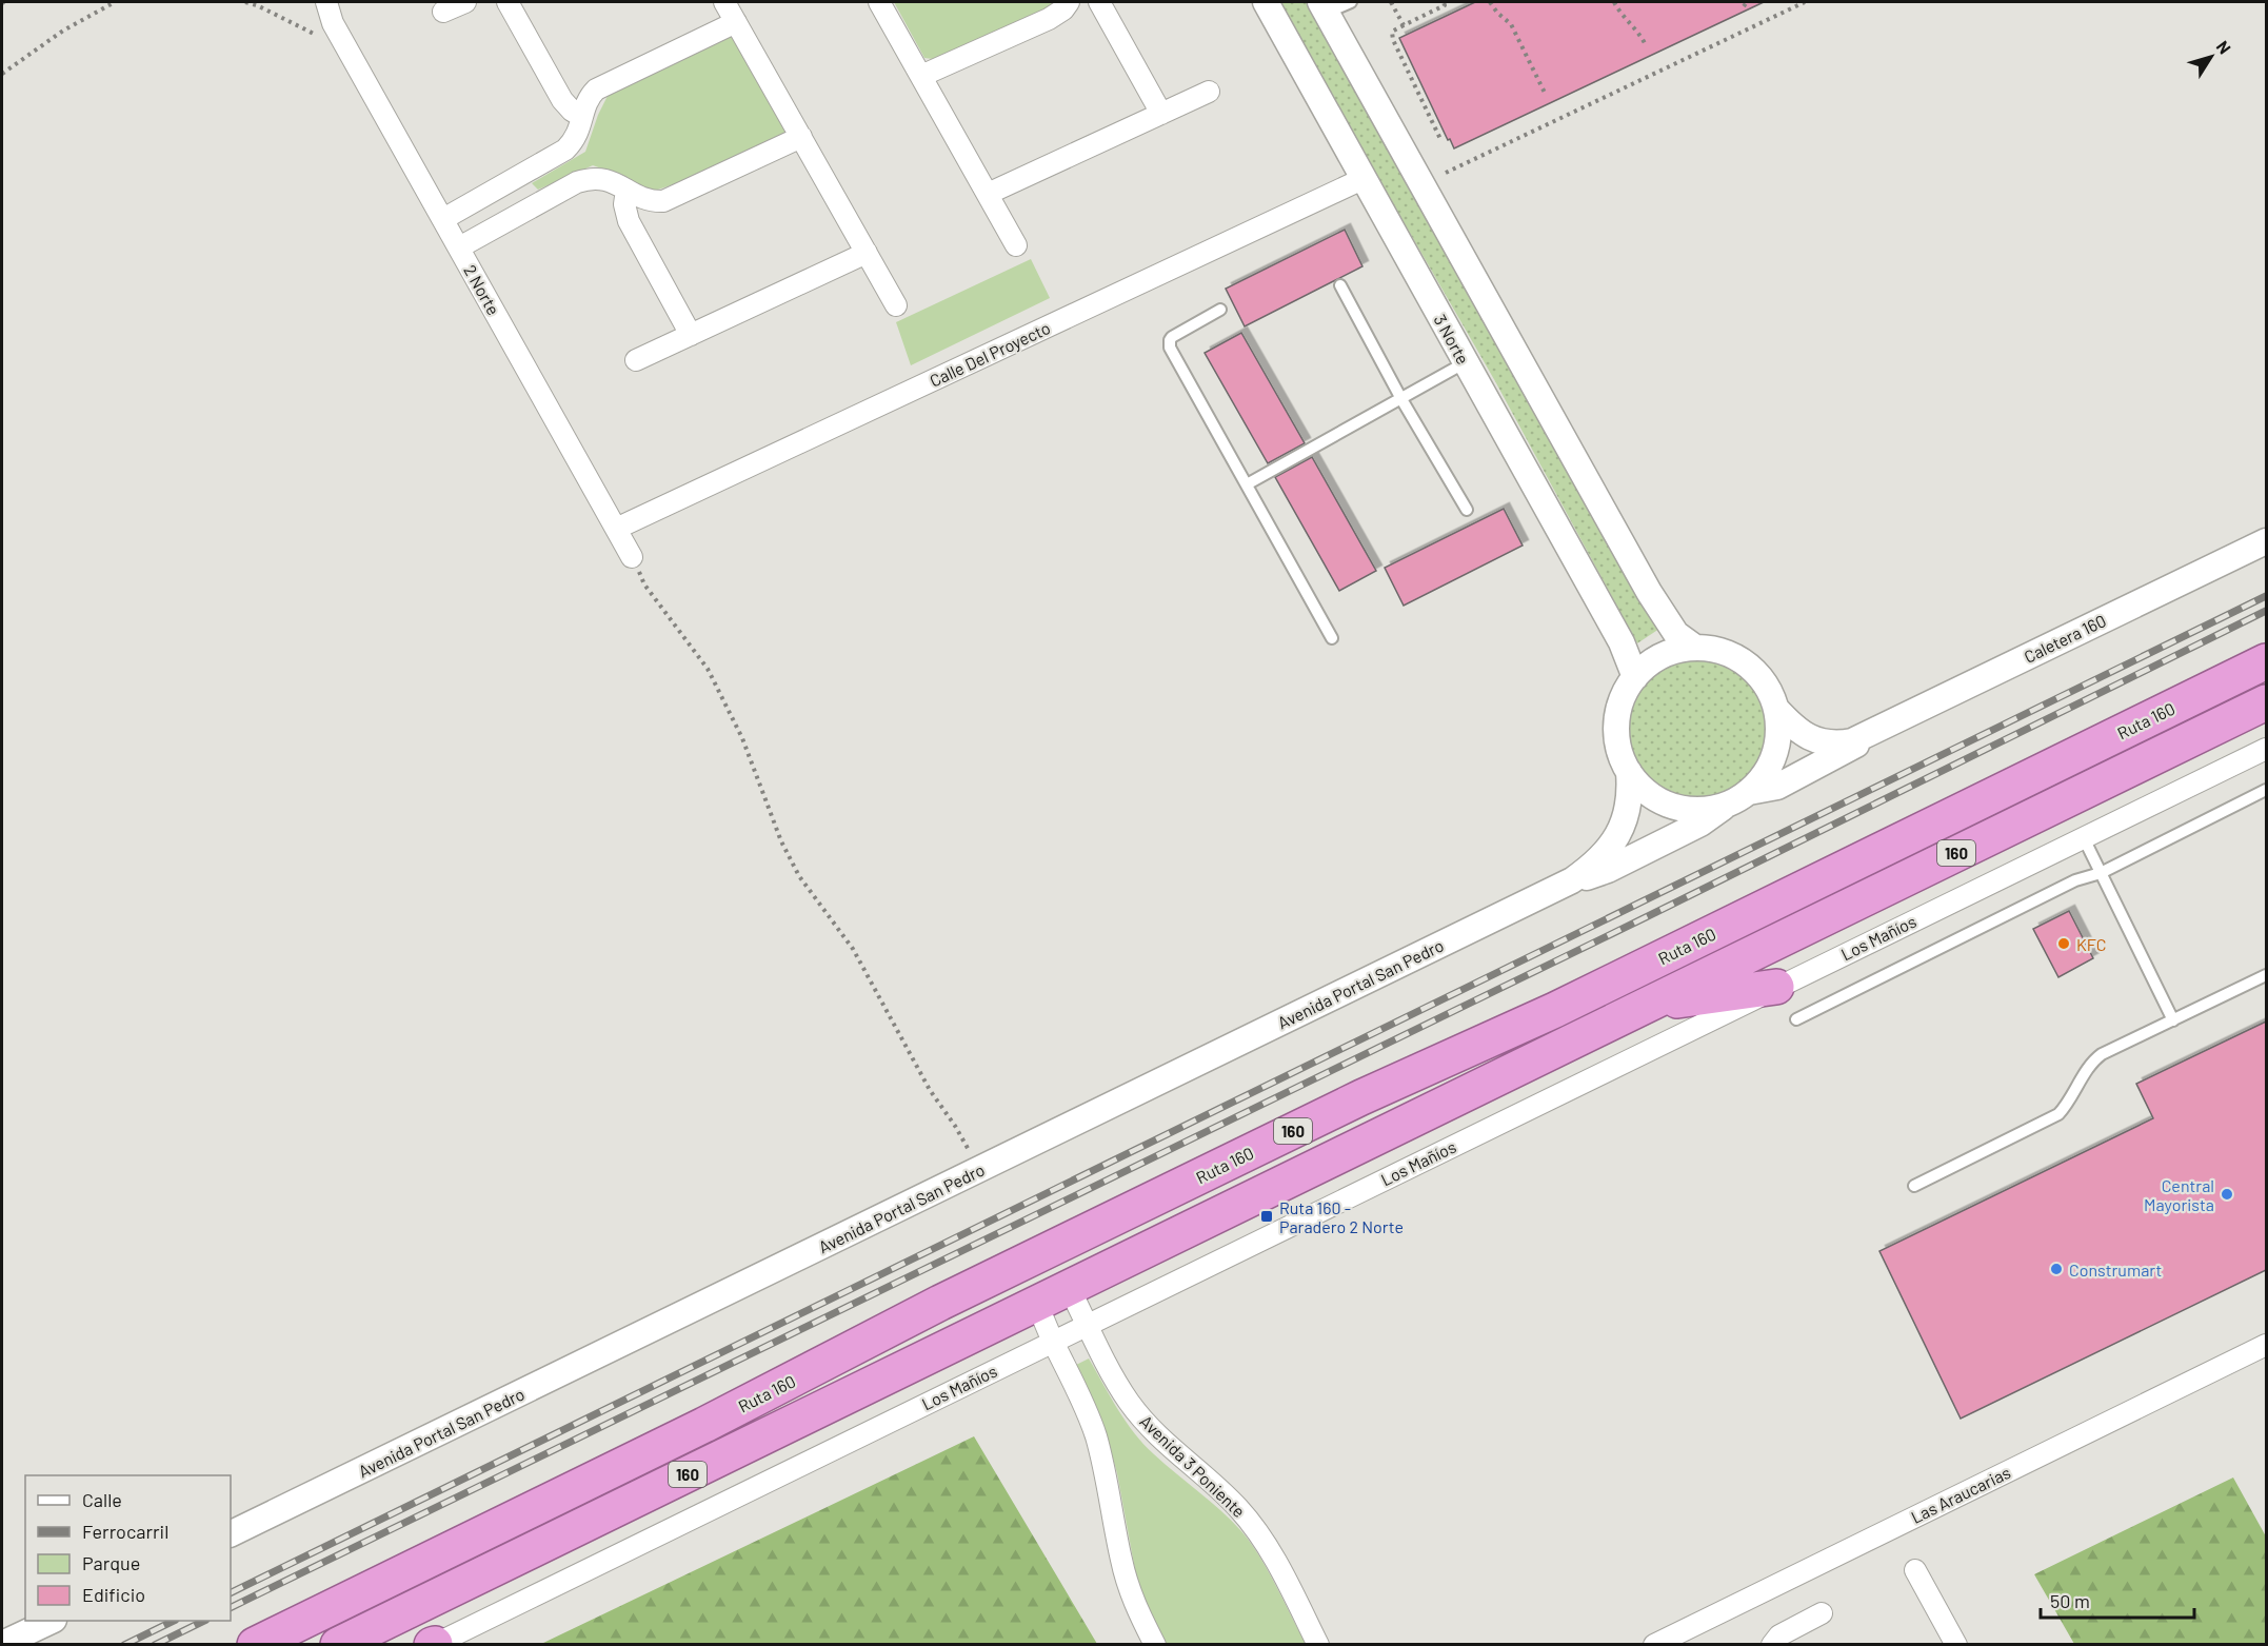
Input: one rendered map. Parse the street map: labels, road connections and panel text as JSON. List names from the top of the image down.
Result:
{
  "streets": {
    "highway": ["Ruta 160", "160"],
    "street": [
      "2 Norte",
      "3 Norte",
      "Calle Del Proyecto",
      "Caletera 160",
      "Los Mañíos",
      "Avenida Portal San Pedro",
      "Avenida 3 Poniente",
      "Las Araucarias"
    ]
  },
  "crossings": [
    ["2 Norte", "Calle Del Proyecto"],
    ["3 Norte", "Calle Del Proyecto"],
    ["3 Norte", "Caletera 160"],
    ["3 Norte", "Avenida Portal San Pedro"],
    ["Caletera 160", "Avenida Portal San Pedro"],
    ["Ruta 160", "Avenida 3 Poniente"],
    ["Los Mañíos", "Avenida 3 Poniente"]
  ],
  "places": {
    "other": ["KFC", "Central Mayorista", "Construmart"],
    "transit": ["Ruta 160 - Paradero 2 Norte"]
  },
  "legend": [
    "Calle",
    "Ferrocarril",
    "Parque",
    "Edificio"
  ],
  "scale_bar": "50 m",
  "north": "top right"
}
